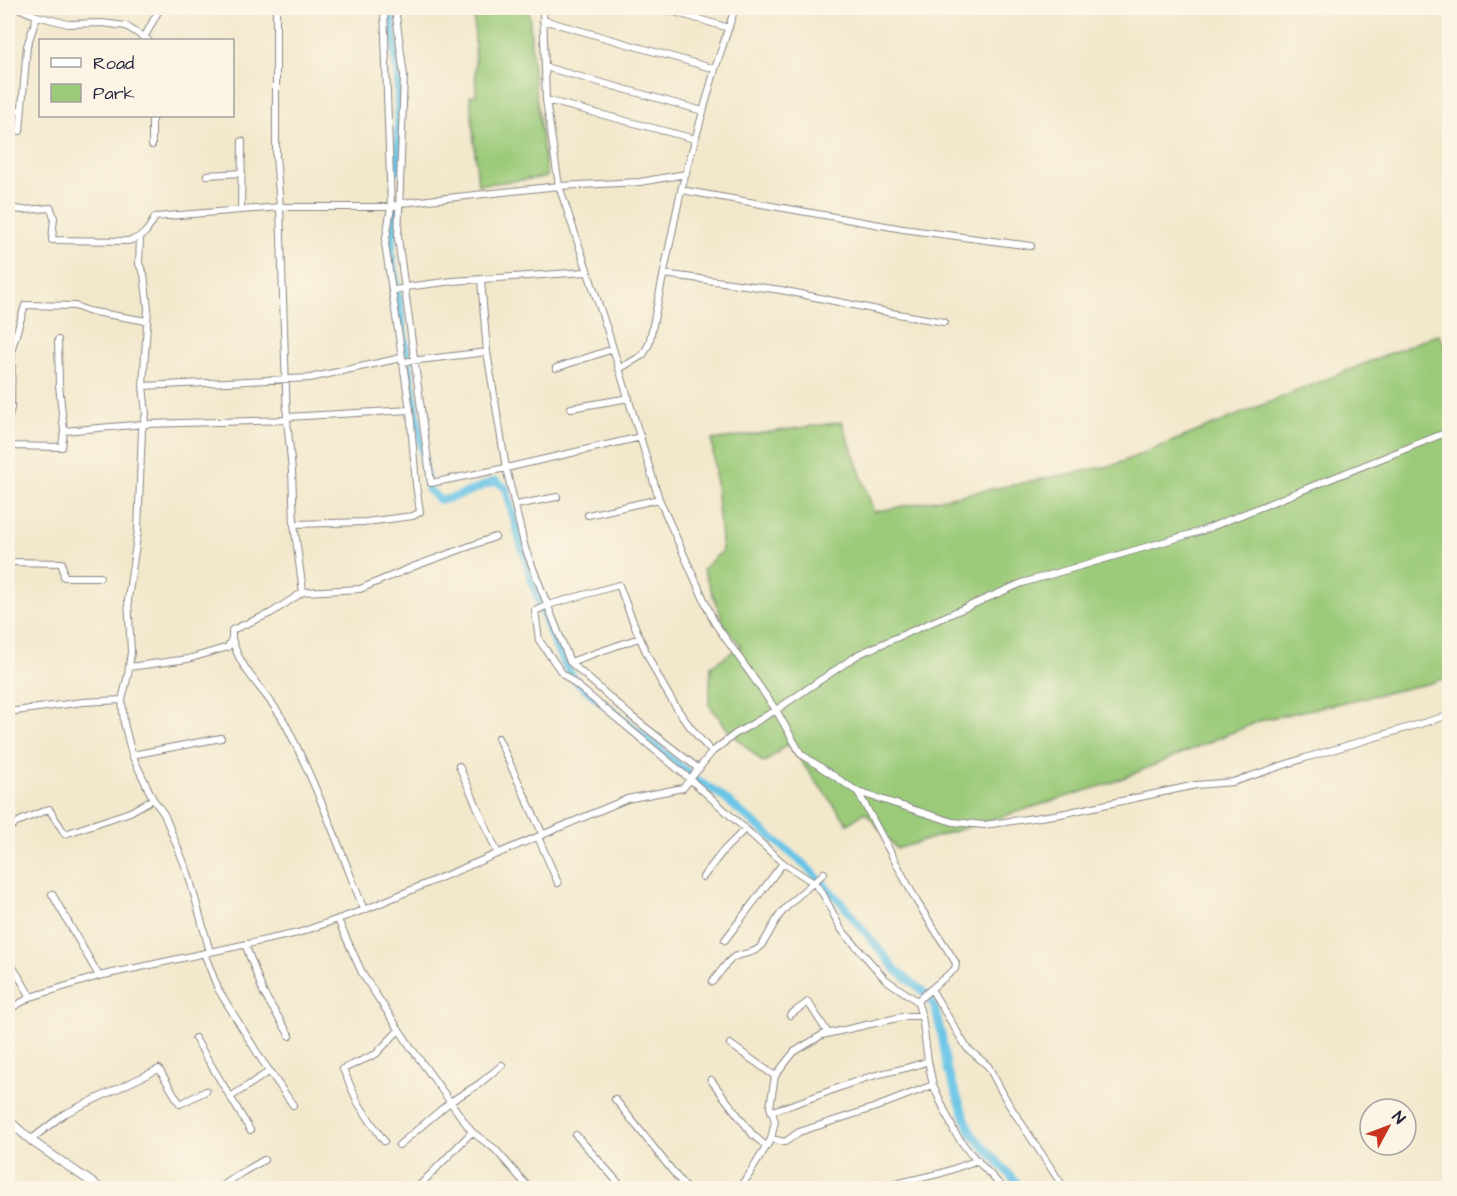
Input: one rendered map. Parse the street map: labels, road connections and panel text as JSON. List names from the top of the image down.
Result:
{
  "legend": ["Road", "Park"],
  "north": "top right"
}
